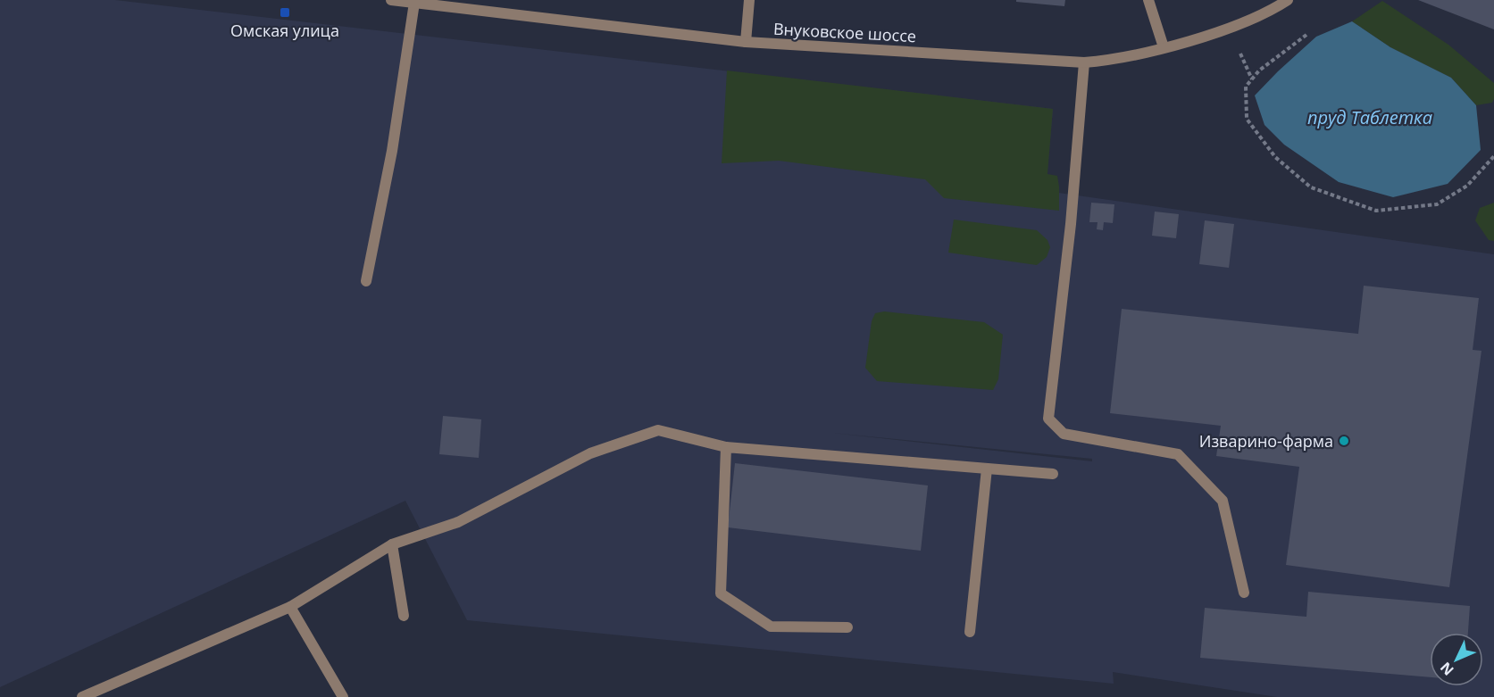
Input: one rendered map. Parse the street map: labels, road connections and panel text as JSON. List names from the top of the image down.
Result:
{
  "streets": {
    "street": ["Внуковское шоссе"]
  },
  "water": ["пруд Таблетка"],
  "places": {
    "transit": ["Омская улица"],
    "other": ["Изварино-фарма"]
  },
  "north": "bottom left"
}
